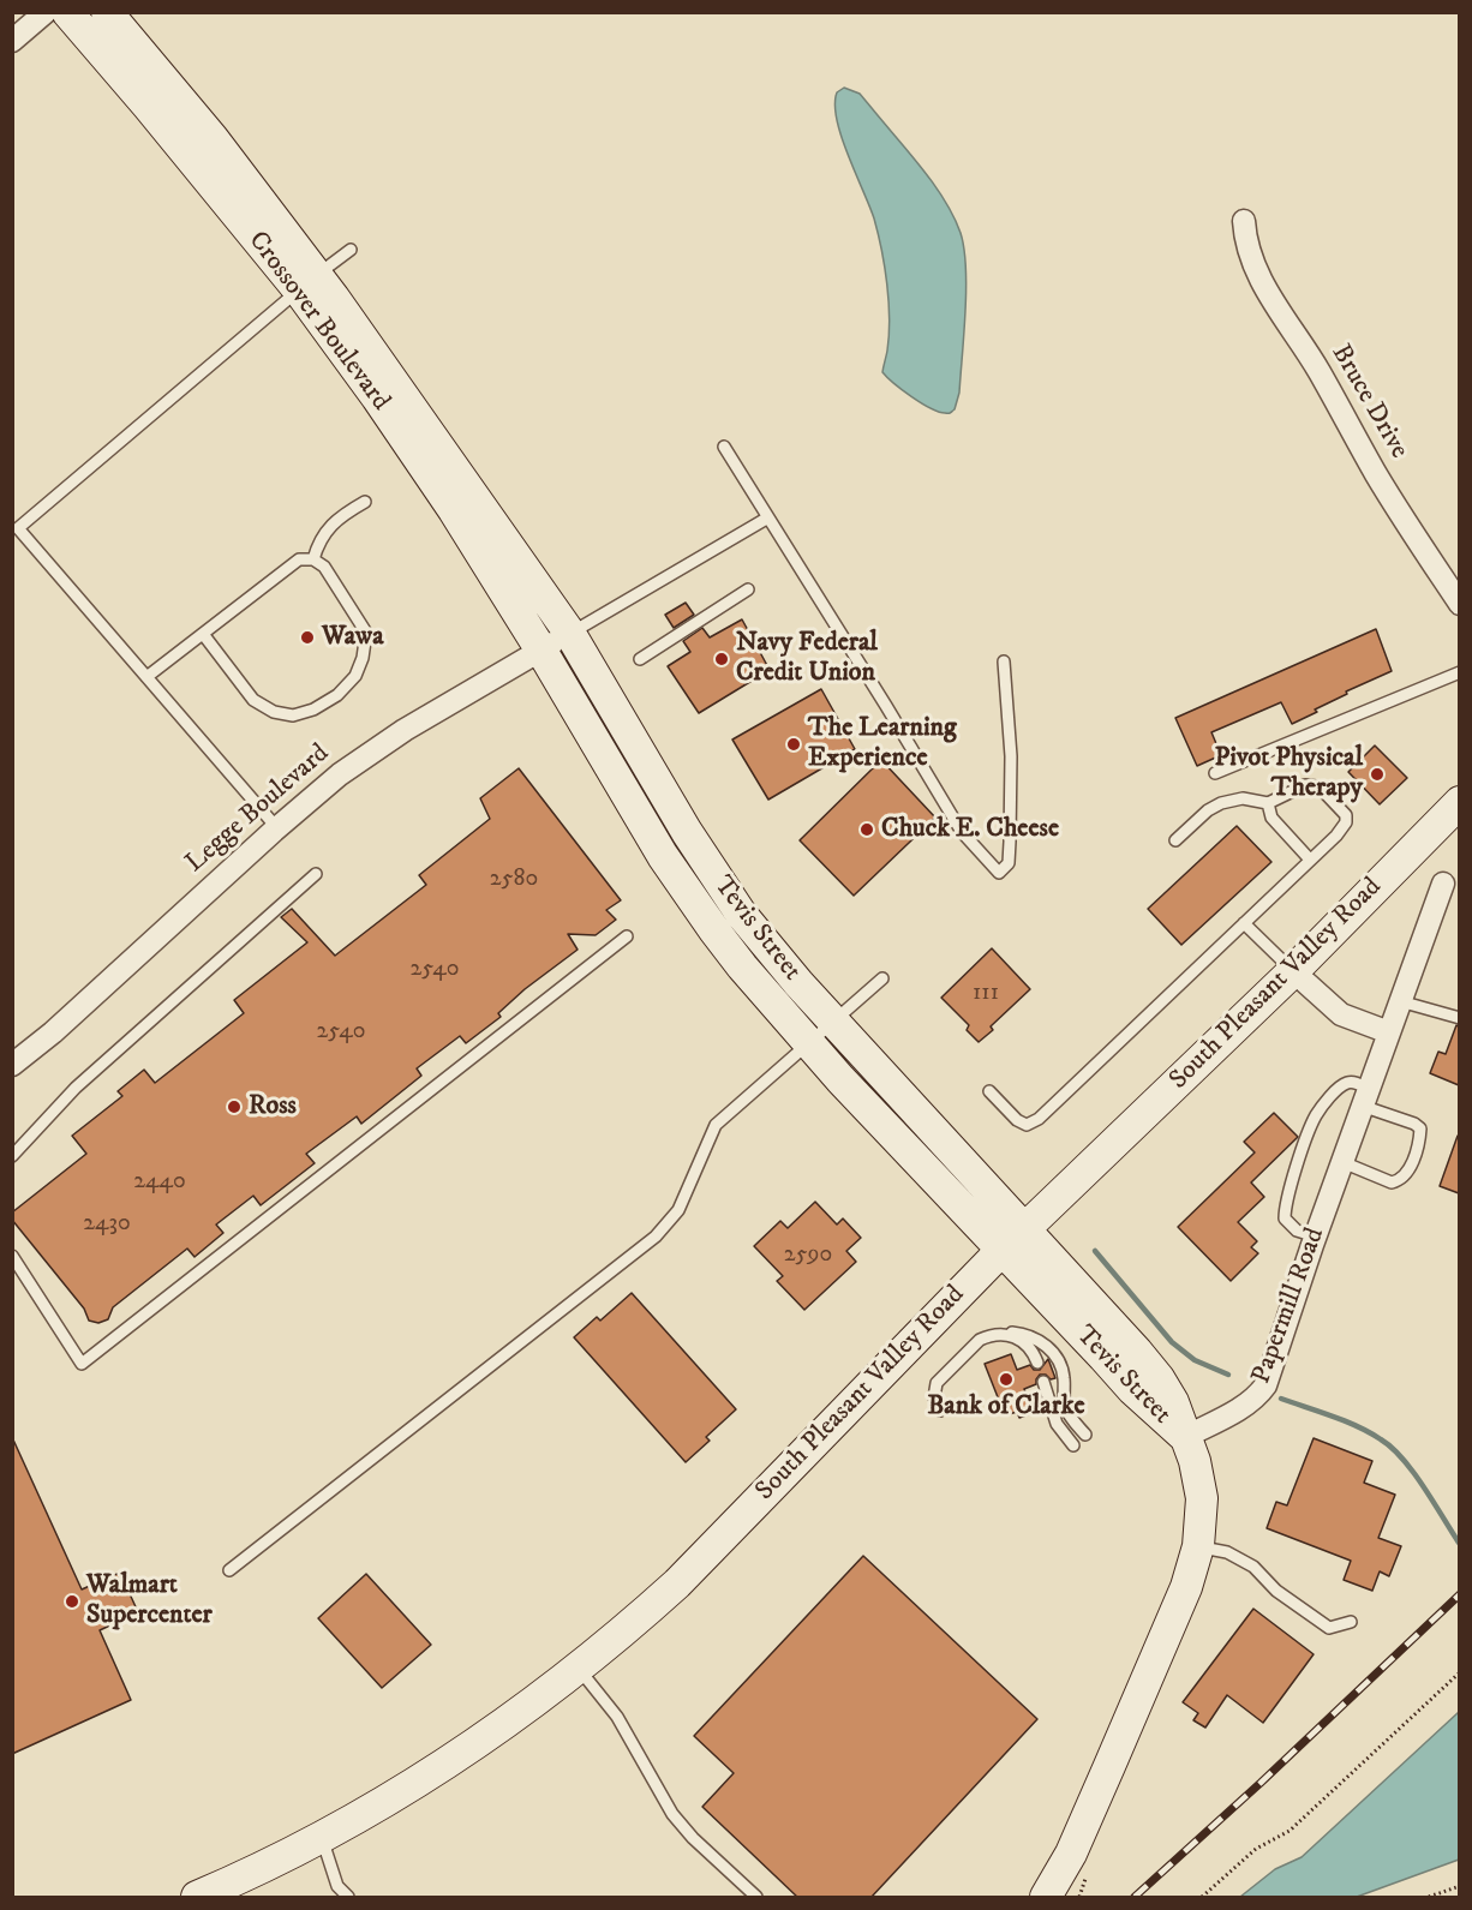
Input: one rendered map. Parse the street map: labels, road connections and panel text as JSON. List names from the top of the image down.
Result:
{
  "streets": {
    "main road": ["Crossover Boulevard", "Tevis Street", "South Pleasant Valley Road"],
    "street": ["Bruce Drive", "Legge Boulevard", "Papermill Road"]
  },
  "crossings": [
    ["Crossover Boulevard", "Legge Boulevard"],
    ["Crossover Boulevard", "Tevis Street"],
    ["Legge Boulevard", "Tevis Street"],
    ["Tevis Street", "South Pleasant Valley Road"],
    ["Tevis Street", "Papermill Road"]
  ],
  "places": [
    "Wawa",
    "Navy Federal Credit Union",
    "The Learning Experience",
    "Pivot Physical Therapy",
    "Chuck E. Cheese",
    "Ross",
    "Bank of Clarke",
    "Walmart Supercenter"
  ],
  "house_numbers": [
    "2580",
    "2540",
    "111",
    "2540",
    "2440",
    "2430",
    "2590"
  ]
}
